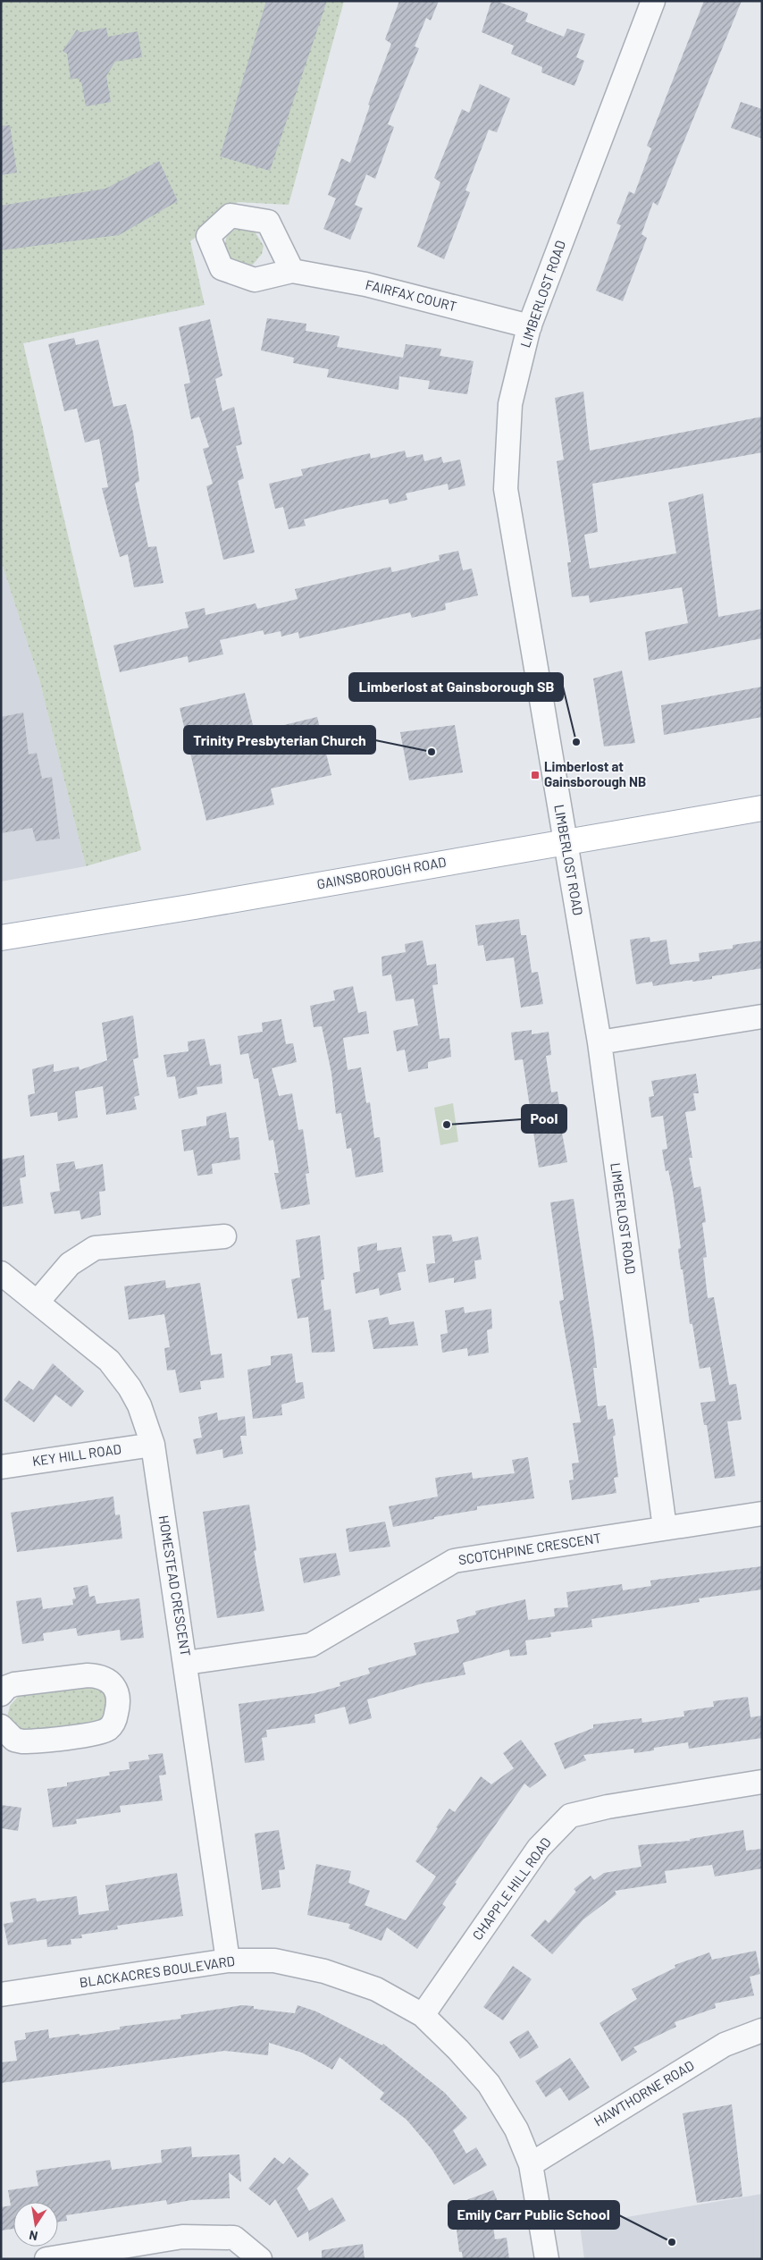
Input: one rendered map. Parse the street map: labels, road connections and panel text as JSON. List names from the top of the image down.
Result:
{
  "streets": {
    "main road": ["GAINSBOROUGH ROAD"],
    "street": [
      "LIMBERLOST ROAD",
      "FAIRFAX COURT",
      "KEY HILL ROAD",
      "SCOTCHPINE CRESCENT",
      "HOMESTEAD CRESCENT",
      "CHAPPLE HILL ROAD",
      "BLACKACRES BOULEVARD",
      "HAWTHORNE ROAD"
    ]
  },
  "crossings": [
    ["LIMBERLOST ROAD", "FAIRFAX COURT"],
    ["LIMBERLOST ROAD", "GAINSBOROUGH ROAD"],
    ["LIMBERLOST ROAD", "SCOTCHPINE CRESCENT"],
    ["KEY HILL ROAD", "HOMESTEAD CRESCENT"],
    ["SCOTCHPINE CRESCENT", "HOMESTEAD CRESCENT"],
    ["HOMESTEAD CRESCENT", "BLACKACRES BOULEVARD"],
    ["CHAPPLE HILL ROAD", "BLACKACRES BOULEVARD"],
    ["BLACKACRES BOULEVARD", "HAWTHORNE ROAD"]
  ],
  "places": {
    "other": [
      "Limberlost at Gainsborough SB",
      "Trinity Presbyterian Church",
      "Pool",
      "Emily Carr Public School"
    ],
    "transit": ["Limberlost at Gainsborough NB"]
  },
  "north": "bottom"
}
